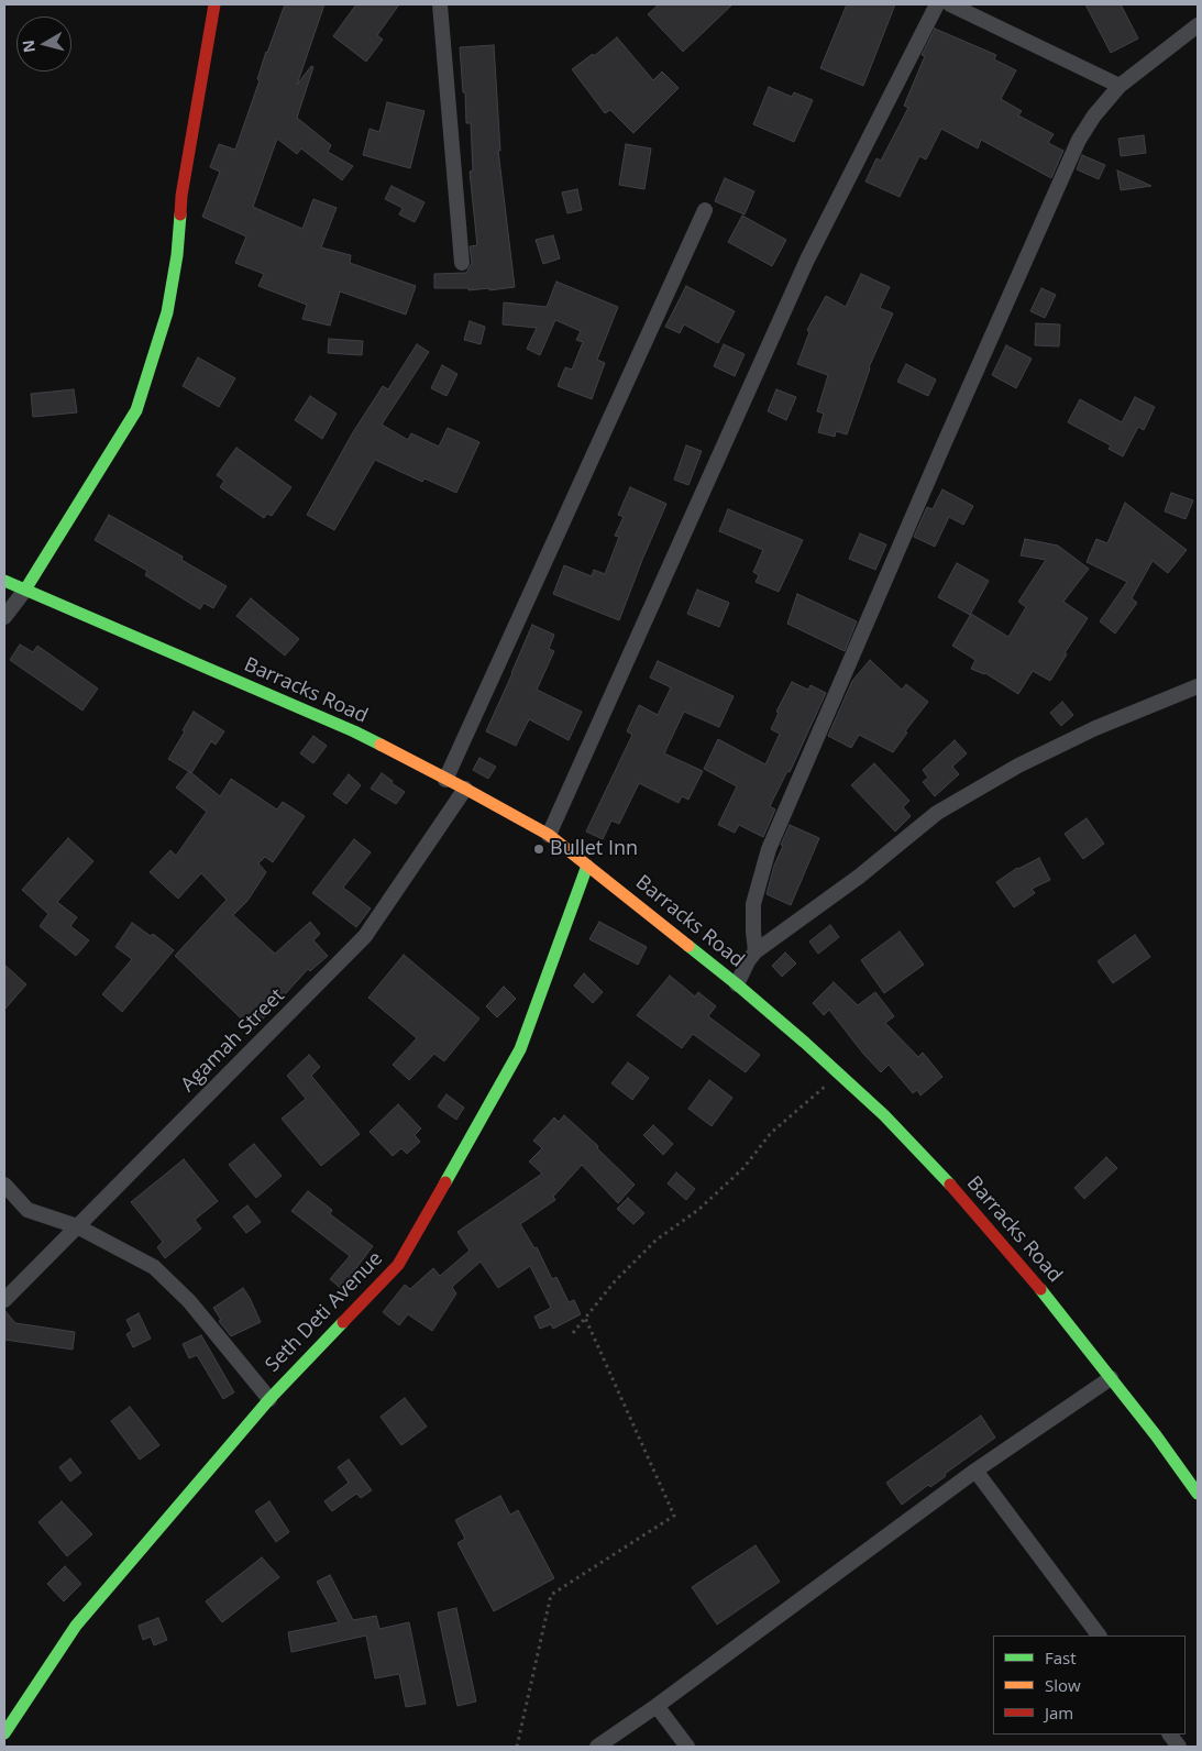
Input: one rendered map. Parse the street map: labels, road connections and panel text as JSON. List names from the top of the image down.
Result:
{
  "streets": {
    "street": ["Barracks Road", "Agamah Street", "Seth Deti Avenue"]
  },
  "crossings": [
    ["Barracks Road", "Agamah Street"],
    ["Barracks Road", "Seth Deti Avenue"]
  ],
  "places": ["Bullet Inn"],
  "legend": ["Fast", "Slow", "Jam"],
  "north": "left"
}
